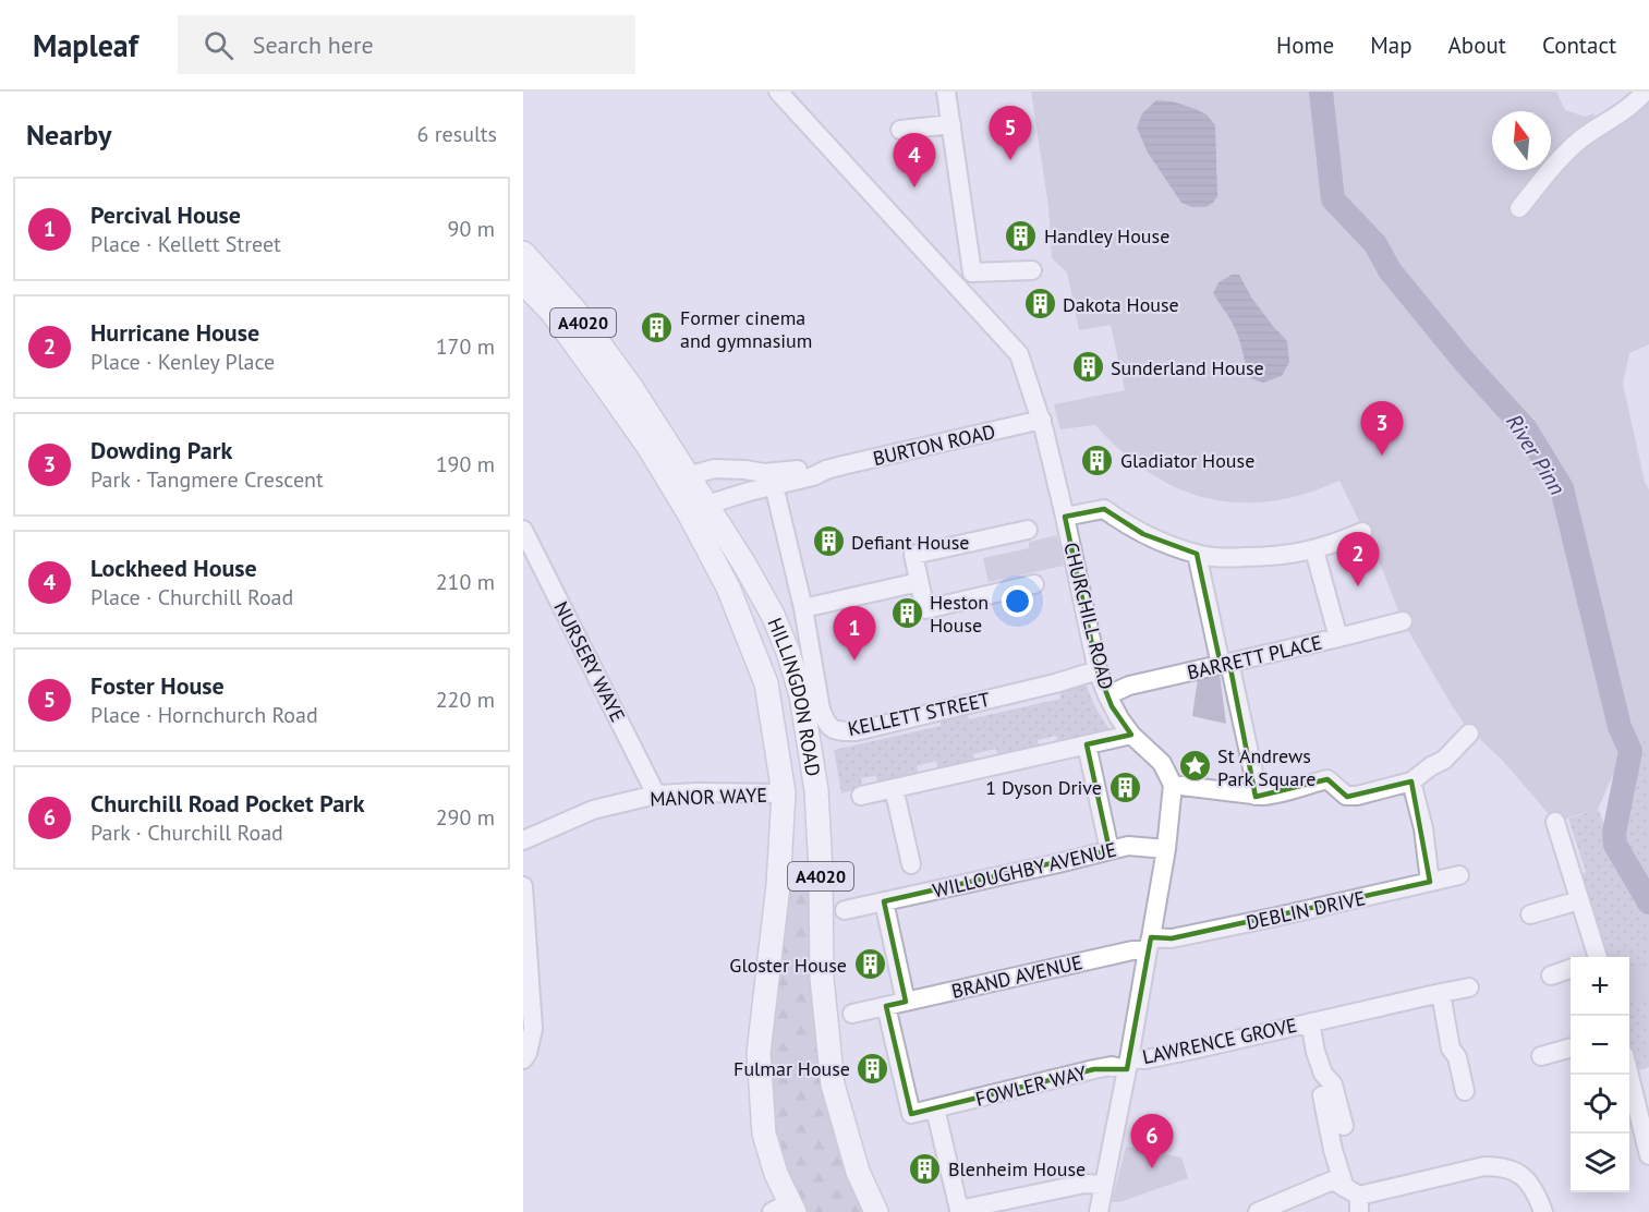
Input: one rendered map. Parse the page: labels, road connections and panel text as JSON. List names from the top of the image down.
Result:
{
  "streets": {
    "main road": ["A4020", "HILLINGDON ROAD"],
    "street": [
      "BURTON ROAD",
      "CHURCHILL ROAD",
      "BARRETT PLACE",
      "NURSERY WAYE",
      "KELLETT STREET",
      "MANOR WAYE",
      "WILLOUGHBY AVENUE",
      "DEBLIN DRIVE",
      "BRAND AVENUE",
      "LAWRENCE GROVE",
      "FOWLER WAY"
    ]
  },
  "crossings": [
    ["BURTON ROAD", "CHURCHILL ROAD"],
    ["BURTON ROAD", "HILLINGDON ROAD"],
    ["BURTON ROAD", "KELLETT STREET"],
    ["CHURCHILL ROAD", "BARRETT PLACE"],
    ["CHURCHILL ROAD", "KELLETT STREET"],
    ["NURSERY WAYE", "MANOR WAYE"],
    ["HILLINGDON ROAD", "MANOR WAYE"],
    ["DEBLIN DRIVE", "BRAND AVENUE"],
    ["BRAND AVENUE", "FOWLER WAY"],
    ["LAWRENCE GROVE", "FOWLER WAY"]
  ],
  "water": ["River Pinn"],
  "places": {
    "building": [
      "Handley House",
      "Dakota House",
      "Former cinema and gymnasium",
      "Sunderland House",
      "Gladiator House",
      "Defiant House",
      "Heston House",
      "1 Dyson Drive",
      "Gloster House",
      "Fulmar House",
      "Blenheim House"
    ],
    "place": ["St Andrews Park Square"]
  },
  "north": "top",
  "page": {
    "header": "Mapleaf",
    "search": "Search here",
    "nav": [
      "Home",
      "Map",
      "About",
      "Contact"
    ],
    "heading": ["Nearby", "6 results"],
    "pins": [
      "5",
      "4",
      "3",
      "2",
      "1",
      "6"
    ],
    "list": [
      {
        "mark": "1",
        "name": "Percival House",
        "note": "Place · Kellett Street",
        "value": "90 m"
      },
      {
        "mark": "2",
        "name": "Hurricane House",
        "note": "Place · Kenley Place",
        "value": "170 m"
      },
      {
        "mark": "3",
        "name": "Dowding Park",
        "note": "Park · Tangmere Crescent",
        "value": "190 m"
      },
      {
        "mark": "4",
        "name": "Lockheed House",
        "note": "Place · Churchill Road",
        "value": "210 m"
      },
      {
        "mark": "5",
        "name": "Foster House",
        "note": "Place · Hornchurch Road",
        "value": "220 m"
      },
      {
        "mark": "6",
        "name": "Churchill Road Pocket Park",
        "note": "Park · Churchill Road",
        "value": "290 m"
      }
    ],
    "map_buttons": ["+", "−"]
  }
}
